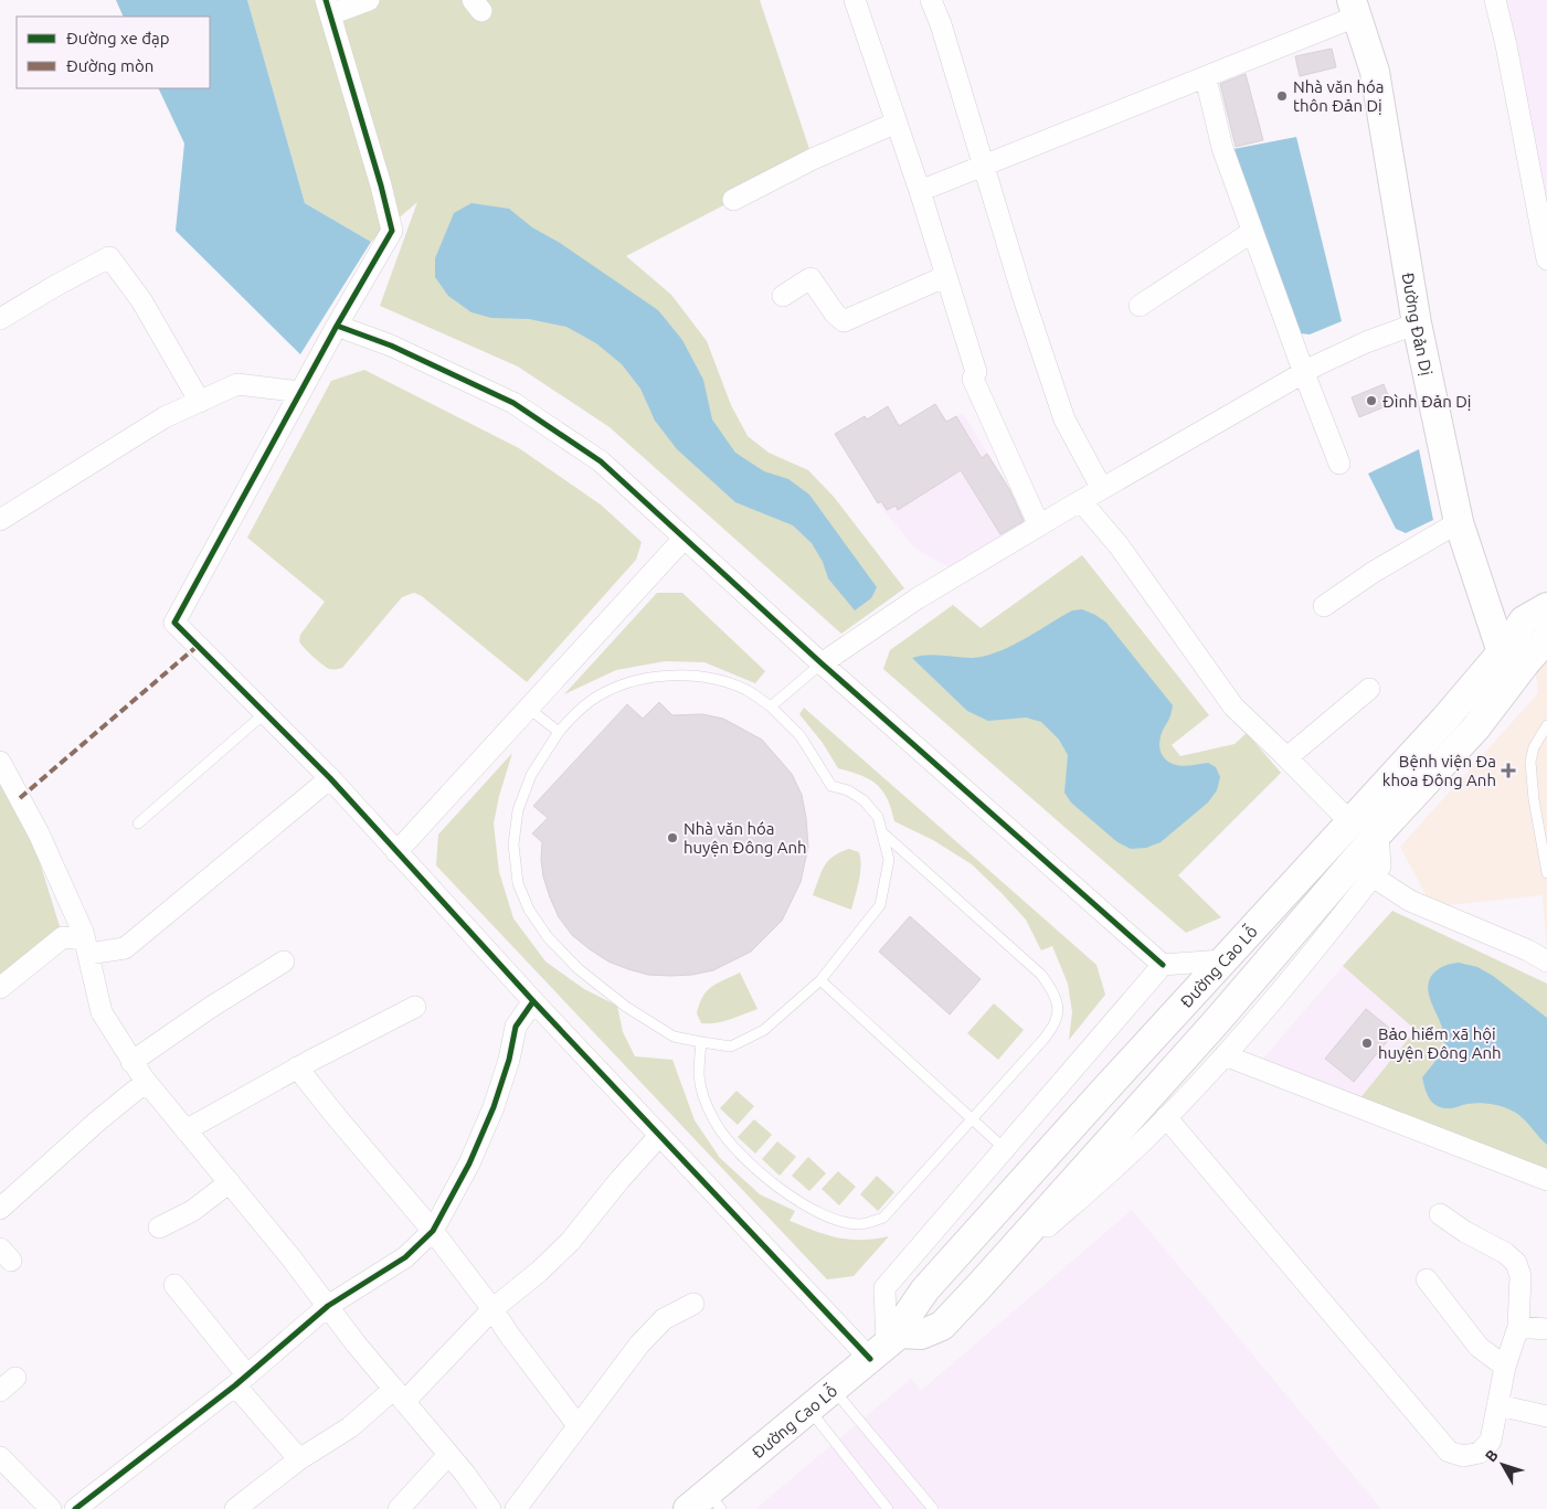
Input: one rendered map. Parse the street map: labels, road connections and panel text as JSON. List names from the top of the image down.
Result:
{
  "streets": {
    "main road": ["Đường Đản Dị", "Đường Cao Lỗ"]
  },
  "crossings": [
    ["Đường Đản Dị", "Đường Cao Lỗ"]
  ],
  "places": {
    "other": [
      "Nhà văn hóa thôn Đản Dị",
      "Đình Đản Dị",
      "Nhà văn hóa huyện Đông Anh",
      "Bảo hiểm xã hội huyện Đông Anh"
    ],
    "health": ["Bệnh viện Đa khoa Đông Anh"]
  },
  "legend": ["Đường xe đạp", "Đường mòn"],
  "north": "top left"
}
